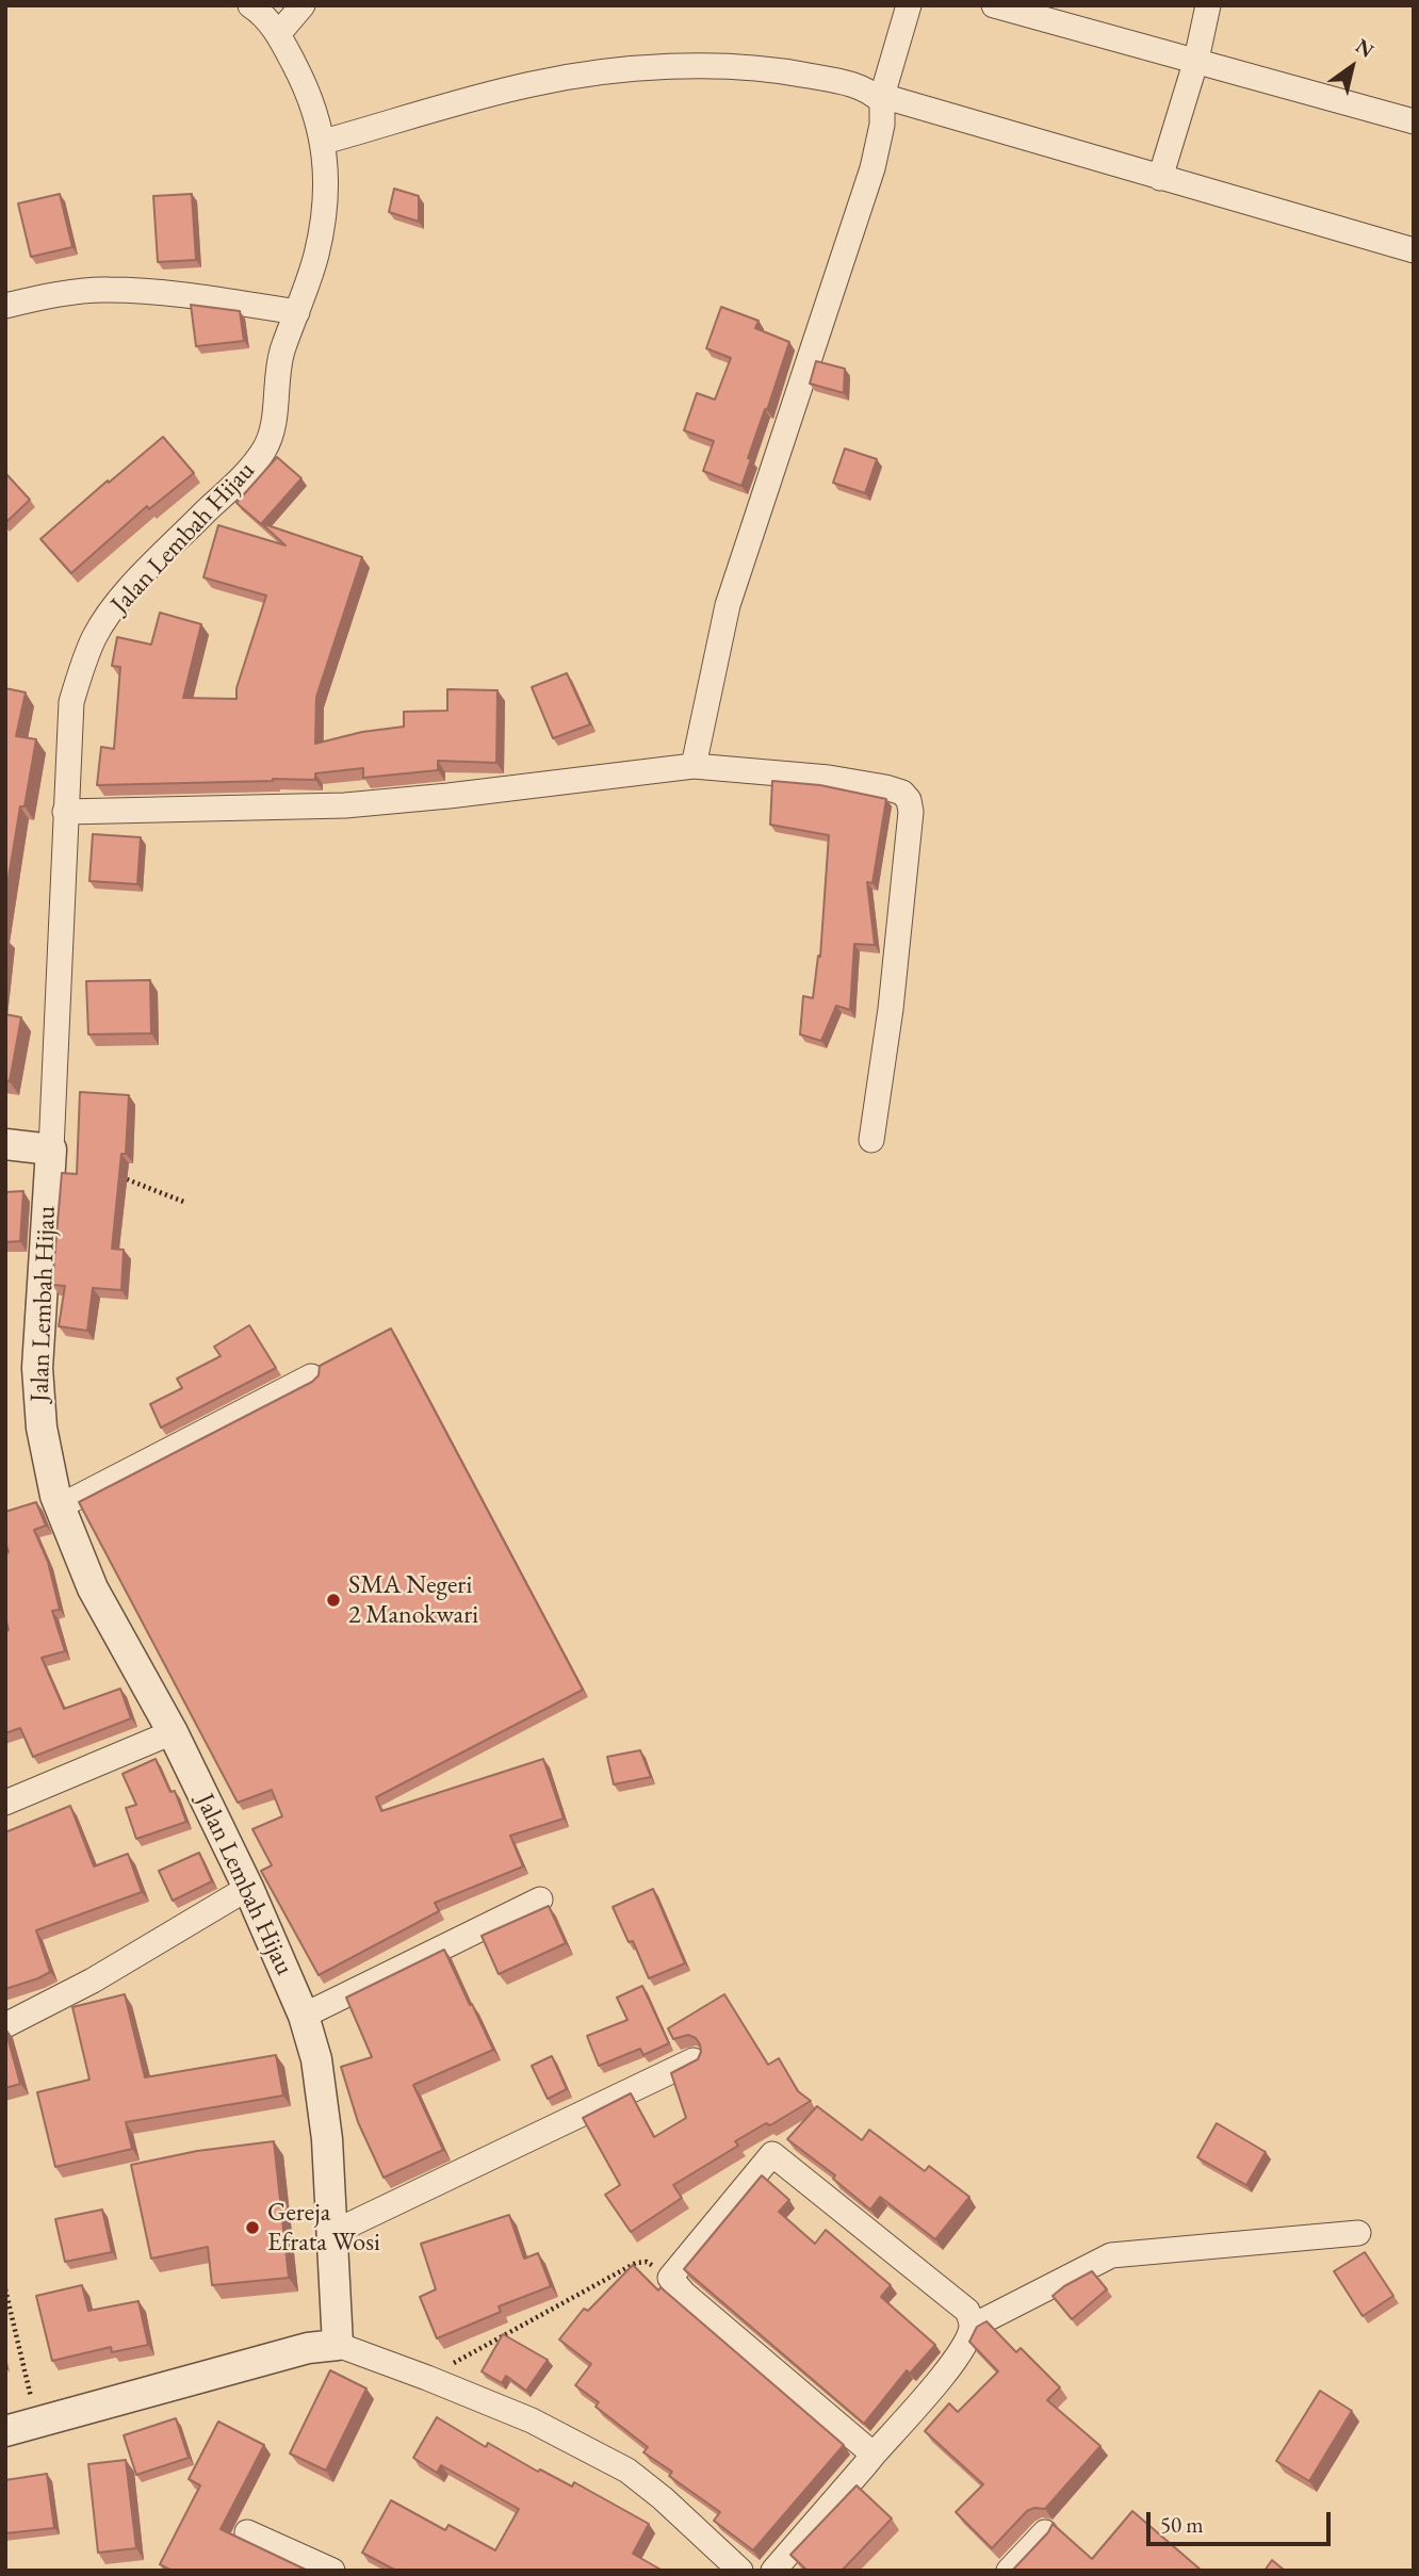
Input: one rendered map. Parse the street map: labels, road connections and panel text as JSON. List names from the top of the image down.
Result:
{
  "streets": {
    "street": ["Jalan Lembah Hijau"]
  },
  "places": ["SMA Negeri 2 Manokwari", "Gereja Efrata Wosi"],
  "scale_bar": "50 m",
  "north": "top right"
}
